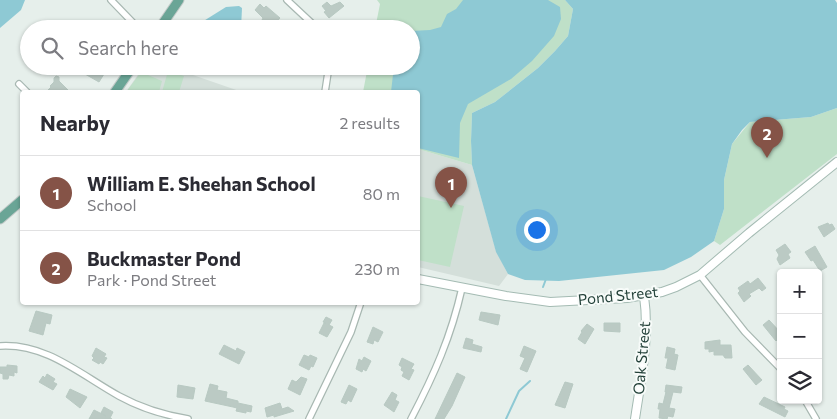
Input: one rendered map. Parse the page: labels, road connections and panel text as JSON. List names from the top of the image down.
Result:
{
  "streets": {
    "street": ["Pond Street", "Oak Street"]
  },
  "crossings": [
    ["Pond Street", "Oak Street"]
  ],
  "page": {
    "search": "Search here",
    "heading": ["Nearby", "2 results"],
    "pins": ["2", "1"],
    "list": [
      {
        "mark": "1",
        "name": "William E. Sheehan School",
        "note": "School",
        "value": "80 m"
      },
      {
        "mark": "2",
        "name": "Buckmaster Pond",
        "note": "Park · Pond Street",
        "value": "230 m"
      }
    ],
    "map_buttons": ["+", "−"]
  }
}
